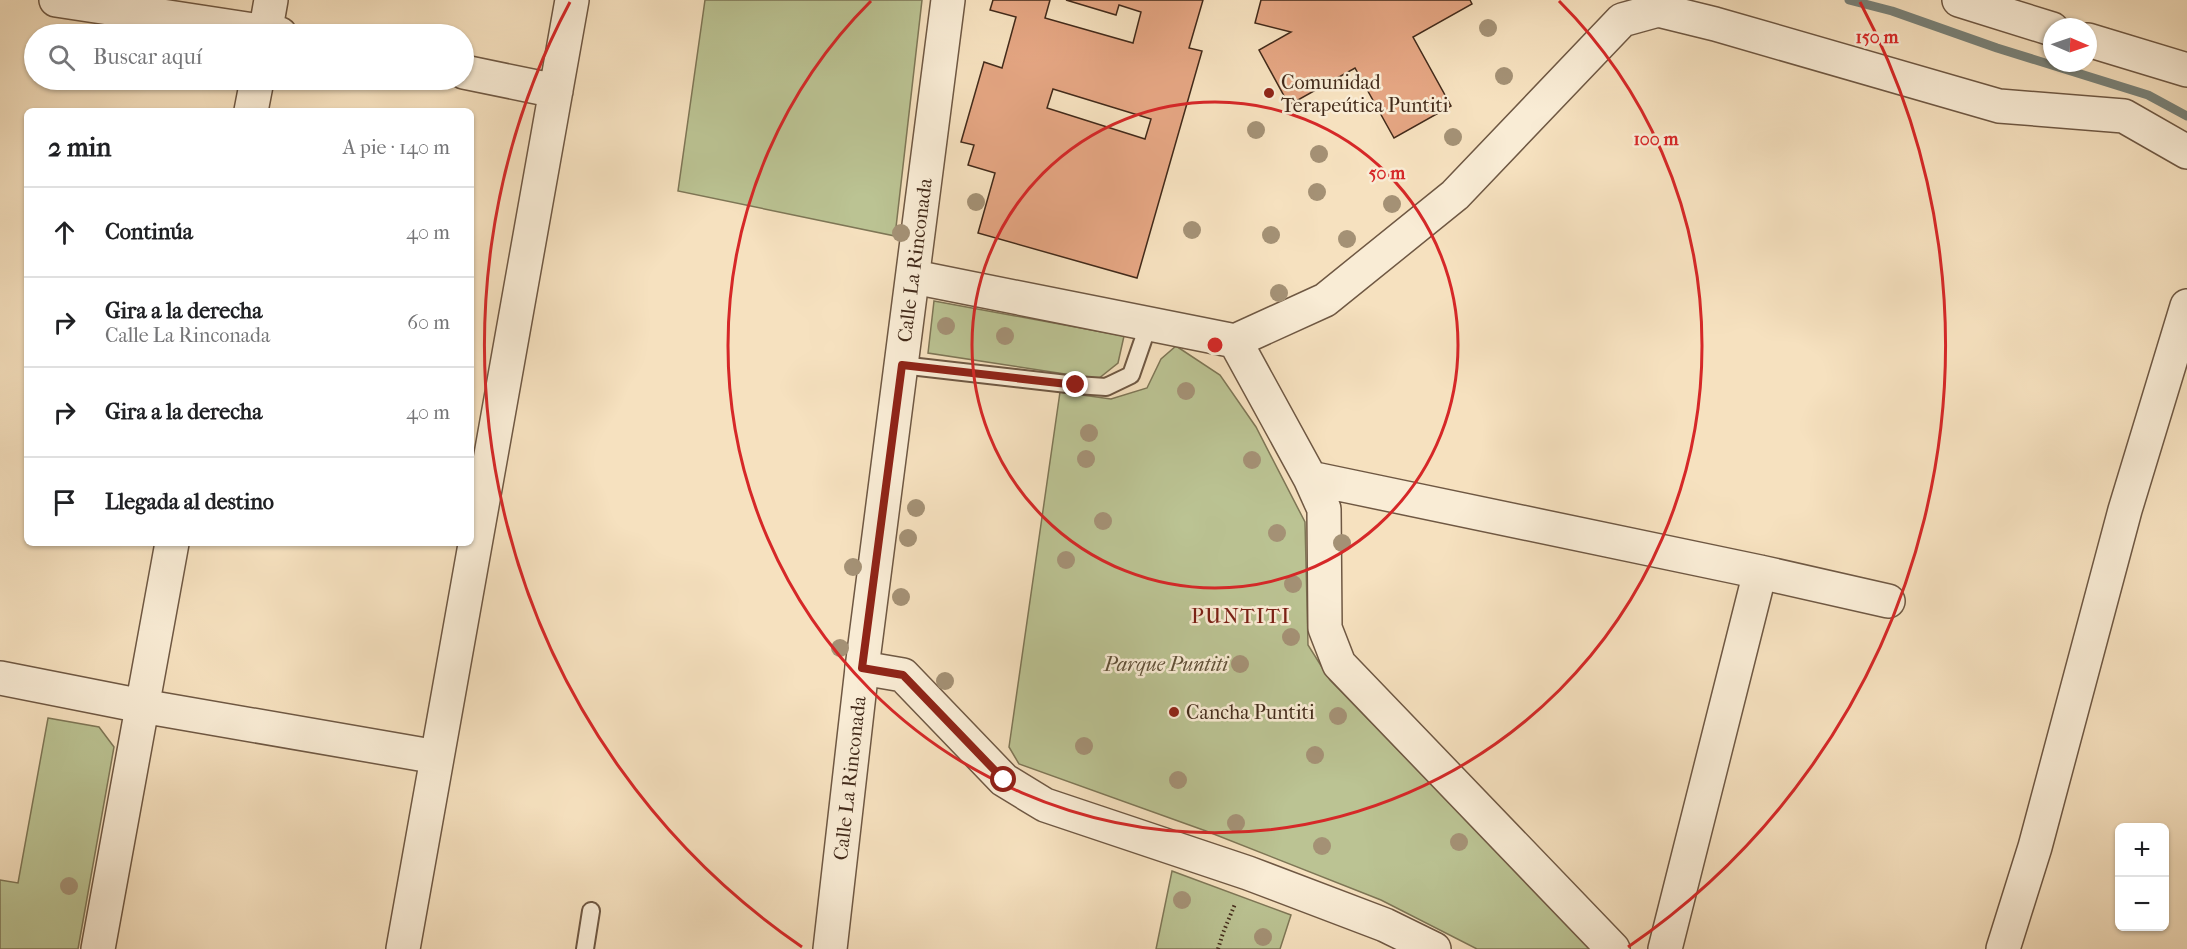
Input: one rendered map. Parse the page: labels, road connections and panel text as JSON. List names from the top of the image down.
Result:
{
  "streets": {
    "street": ["Calle La Rinconada"]
  },
  "districts": ["PUNTITI"],
  "parks": ["Parque Puntiti"],
  "places": ["Comunidad Terapeútica Puntiti", "Cancha Puntiti"],
  "north": "right",
  "page": {
    "search": "Buscar aquí",
    "heading": ["2 min", "A pie · 140 m"],
    "list": [
      ["Continúa", "40 m"],
      ["Gira a la derecha", "Calle La Rinconada", "60 m"],
      ["Gira a la derecha", "40 m"],
      "Llegada al destino"
    ],
    "map_buttons": ["+", "−"]
  },
  "rings": ["150 m", "100 m", "50 m"]
}
